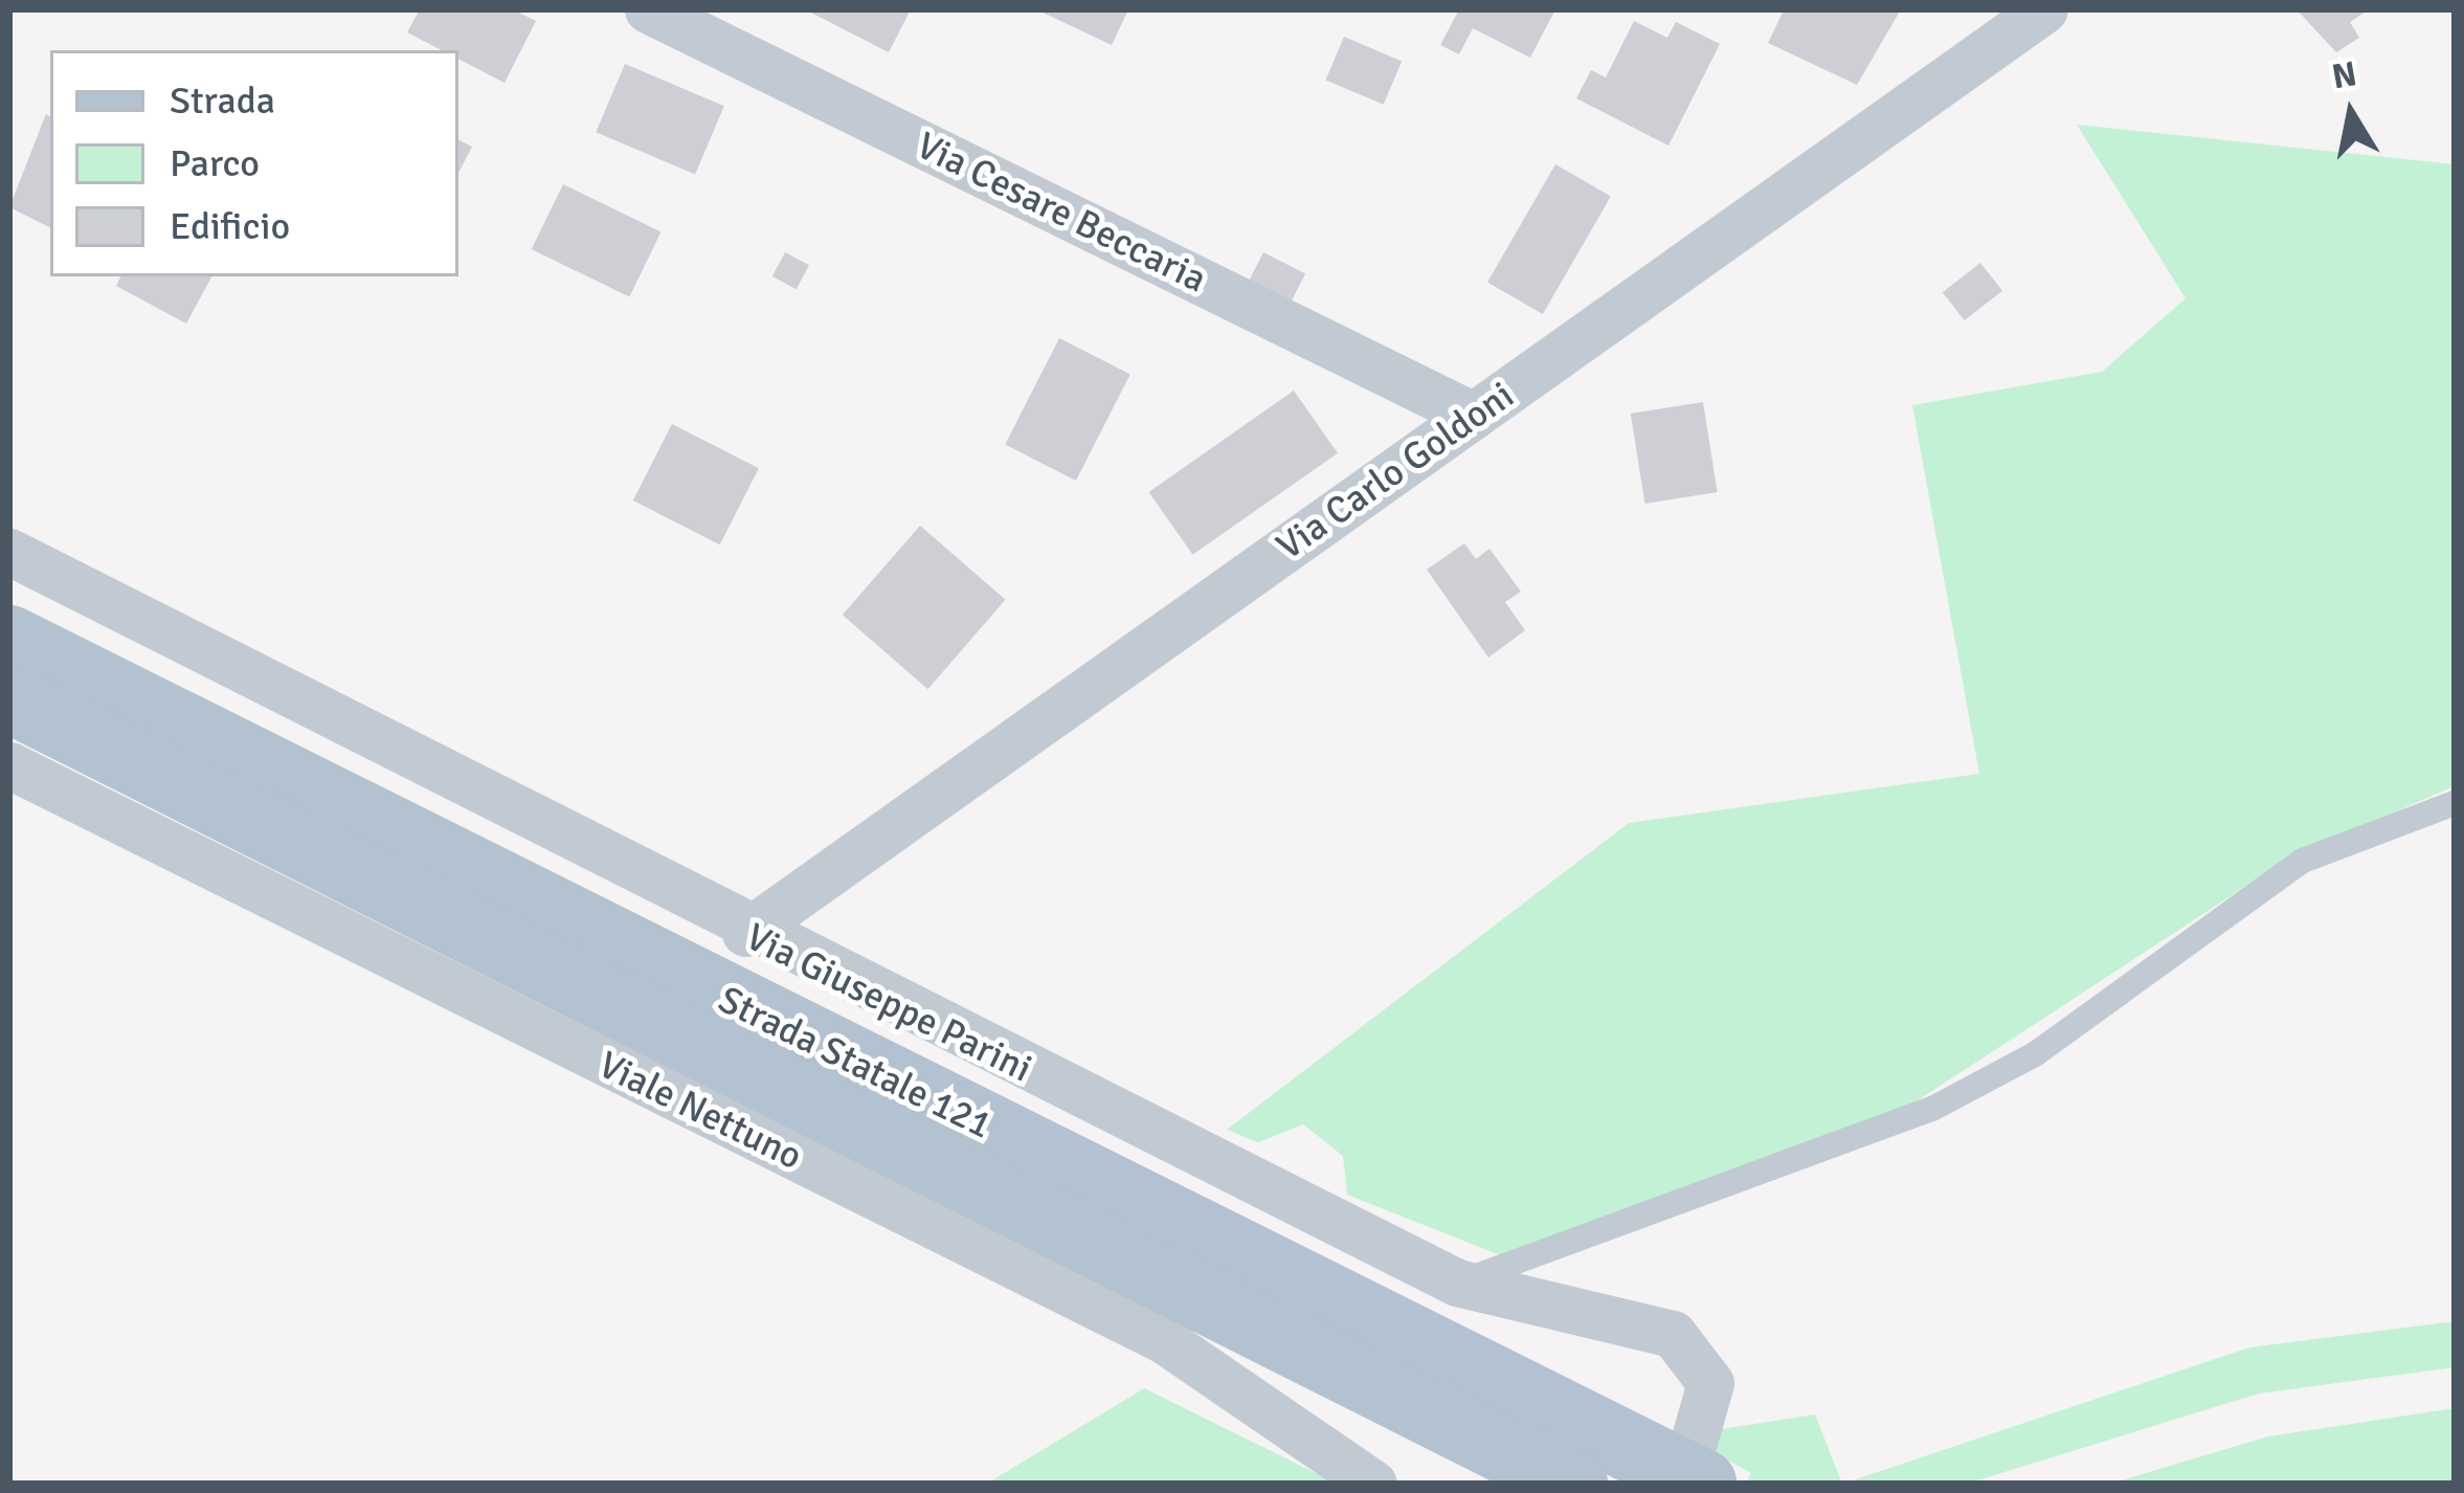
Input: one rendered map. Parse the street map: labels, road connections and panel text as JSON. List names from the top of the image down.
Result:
{
  "streets": {
    "main road": ["Strada Statale 121"],
    "street": [
      "Via Cesare Beccaria",
      "Via Carlo Goldoni",
      "Via Giuseppe Parini",
      "Viale Nettuno"
    ]
  },
  "crossings": [
    ["Via Cesare Beccaria", "Via Carlo Goldoni"],
    ["Via Carlo Goldoni", "Via Giuseppe Parini"],
    ["Via Giuseppe Parini", "Strada Statale 121"]
  ],
  "legend": ["Strada", "Parco", "Edificio"],
  "north": "top"
}
